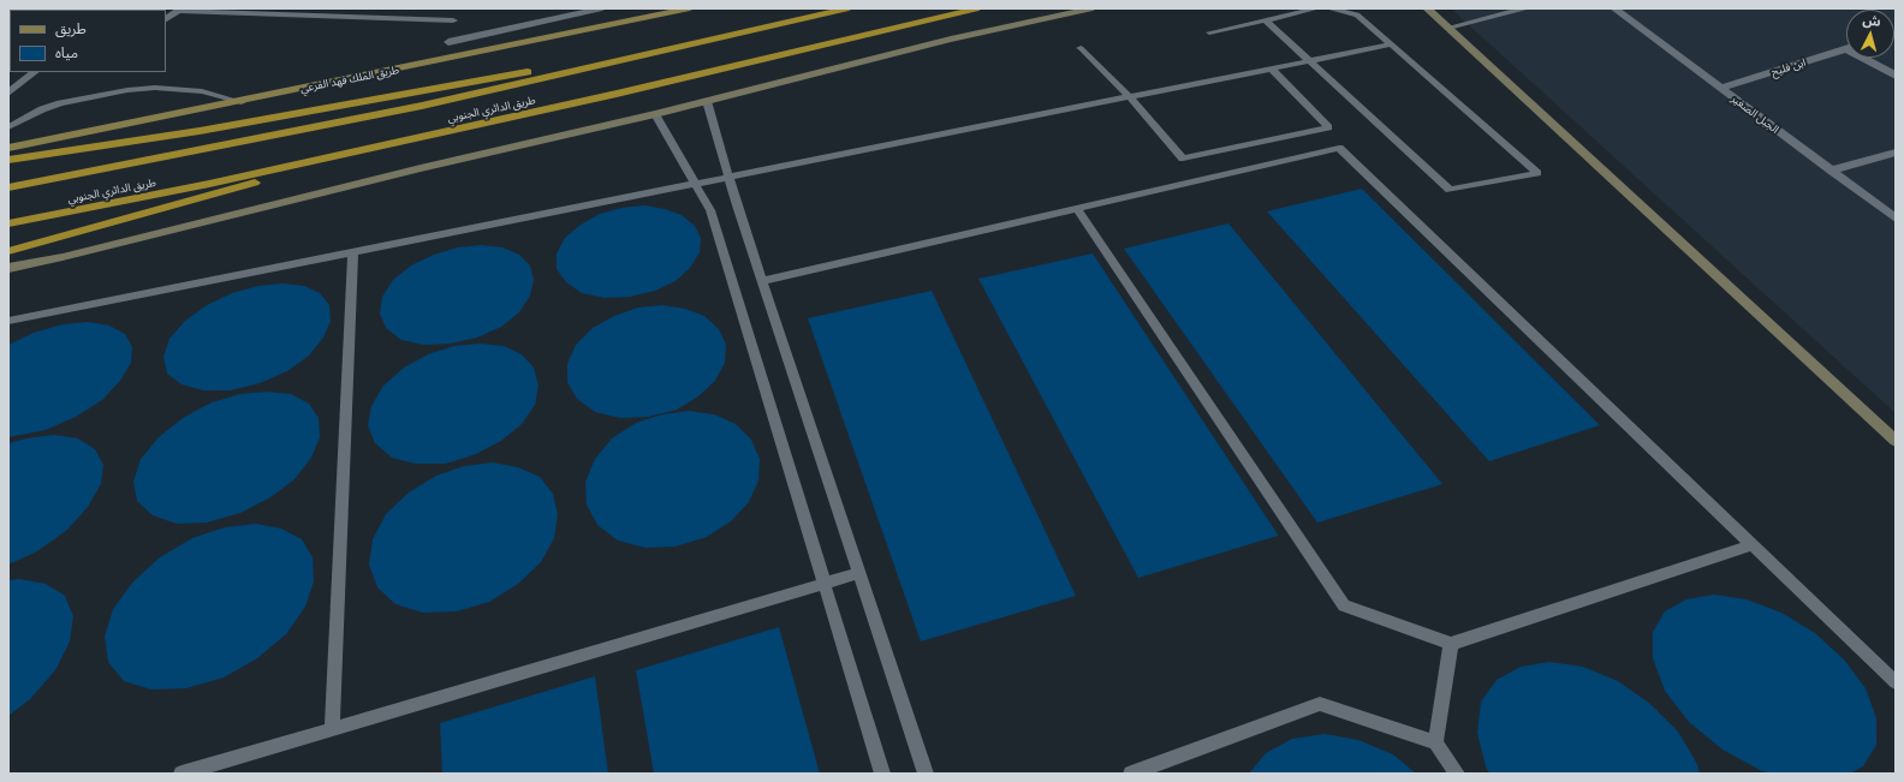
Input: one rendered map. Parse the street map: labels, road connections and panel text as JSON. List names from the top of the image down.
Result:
{
  "streets": {
    "highway": ["طريق الدائري الجنوبي"],
    "main road": ["طريق الملك فهد الفرعي"],
    "street": ["ابن فليح", "الجبل الصغير"]
  },
  "crossings": [
    ["ابن فليح", "الجبل الصغير"]
  ],
  "legend": ["طريق", "مياه"],
  "north": "top"
}
